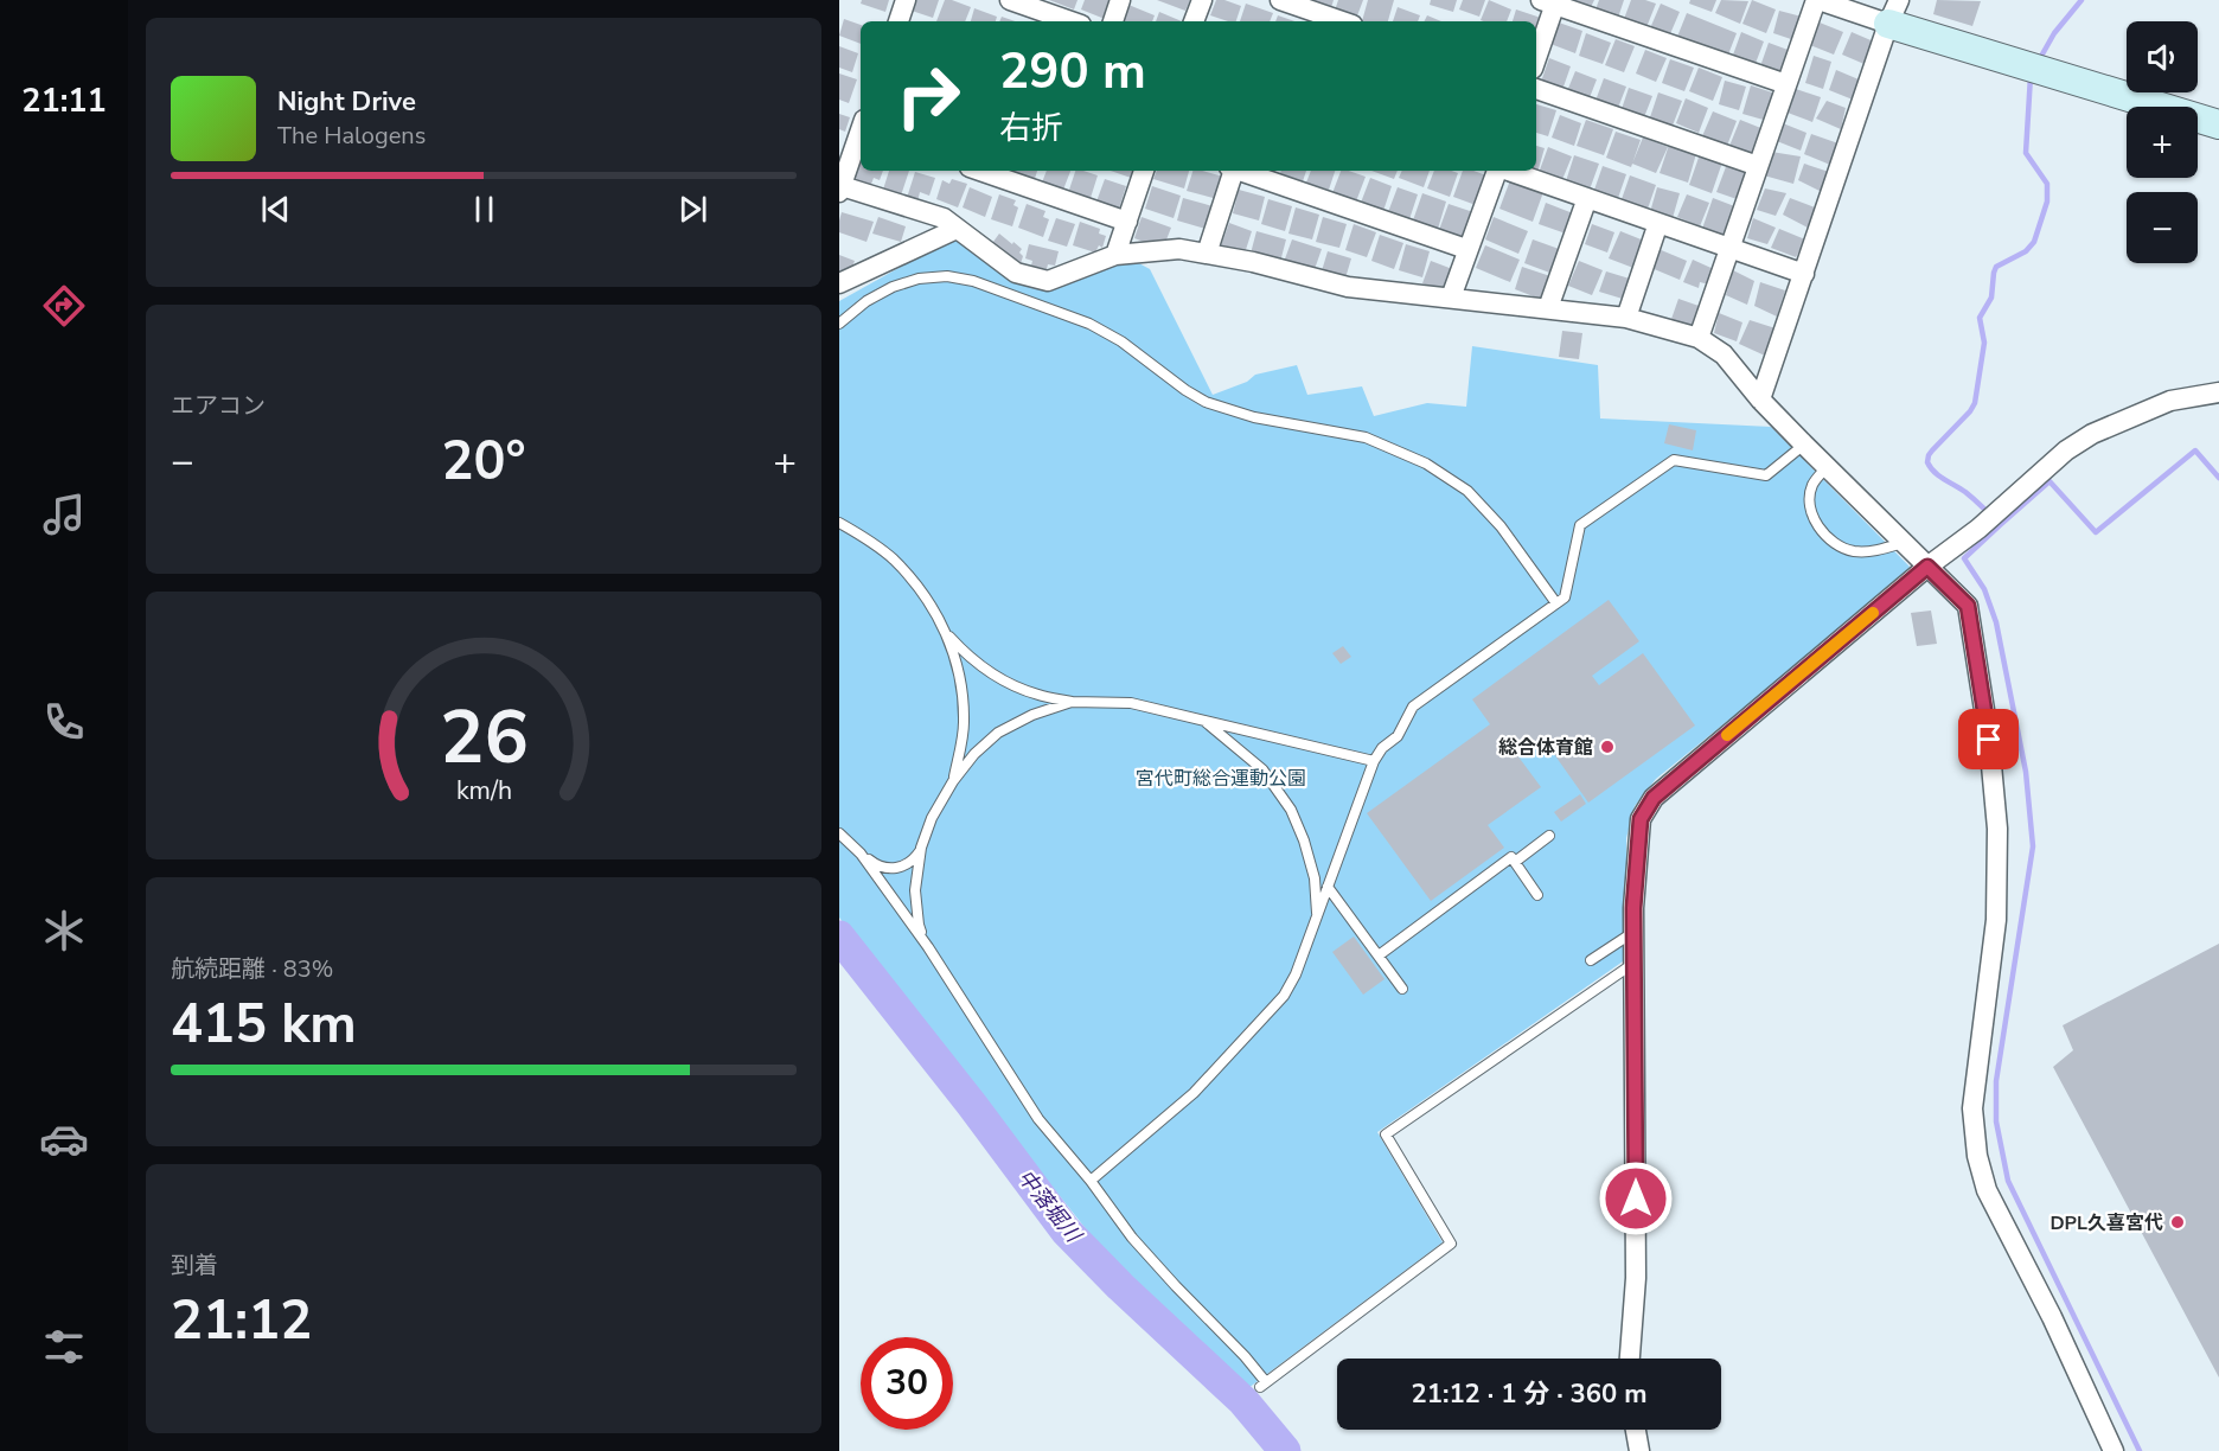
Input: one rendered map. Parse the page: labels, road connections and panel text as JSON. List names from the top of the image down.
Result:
{
  "water": ["中落堀川"],
  "parks": ["宮代町総合運動公園"],
  "places": ["総合体育館", "DPL久喜宮代"],
  "page": {
    "tabs": "21:11",
    "map_buttons": ["+", "−"],
    "turn": ["290 m", "右折"],
    "song": ["Night Drive", "The Halogens"],
    "tile": [
      "エアコン",
      ["航続距離 · 83%", "415 km"],
      ["到着", "21:12"]
    ],
    "heat": ["−", "20°", "+"],
    "limit": "30",
    "trip": "21:12 · 1 分 · 360 m",
    "gauge": ["26", "km/h"]
  }
}
